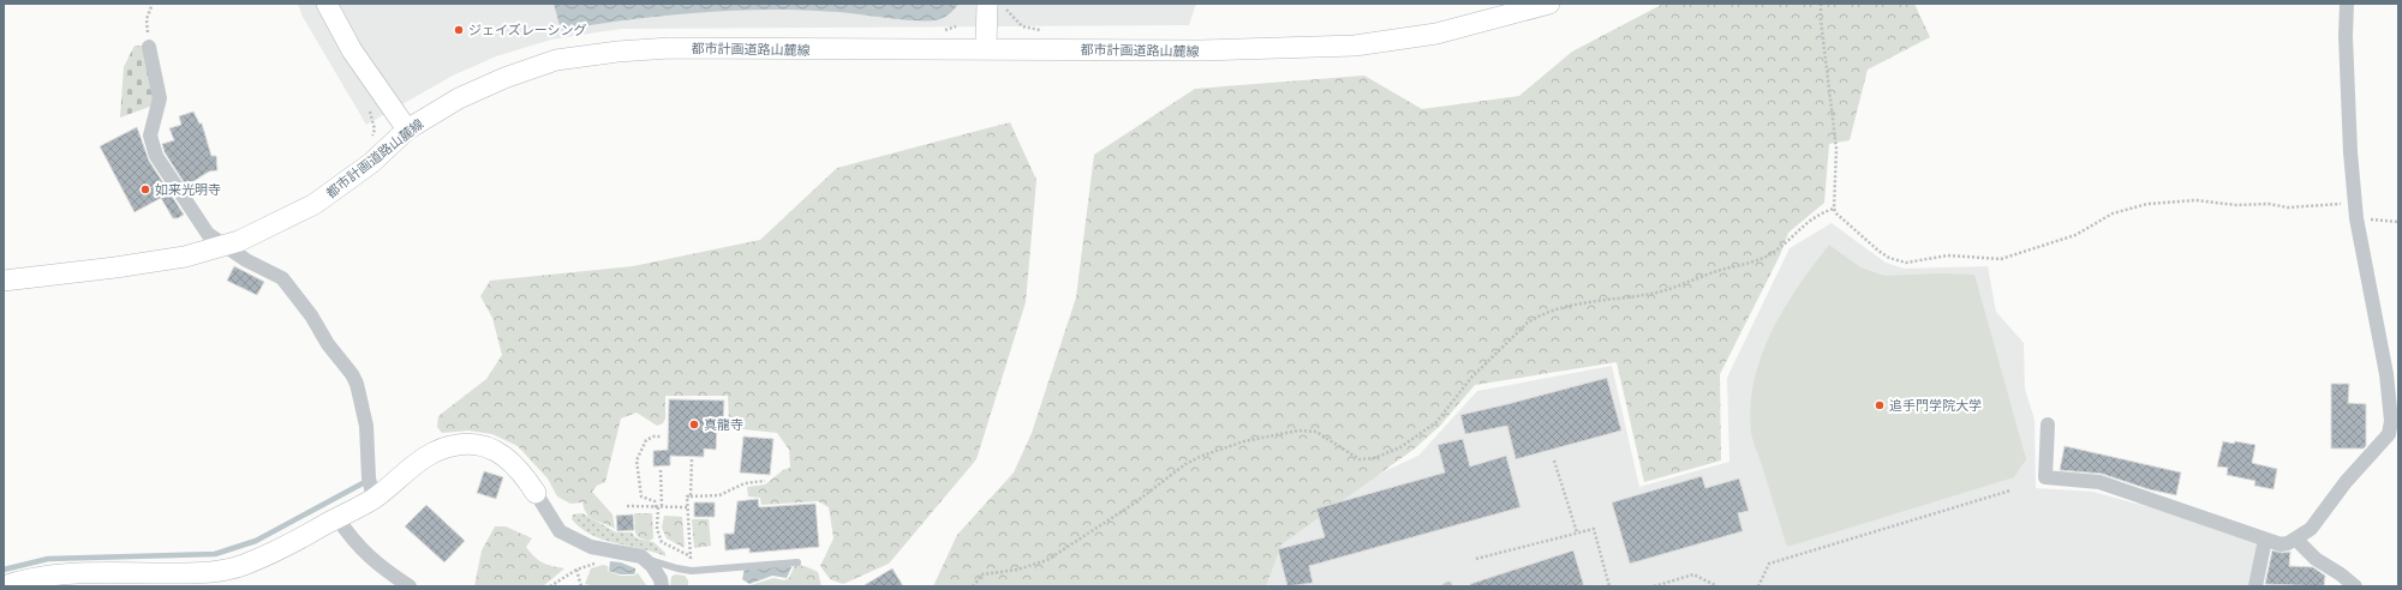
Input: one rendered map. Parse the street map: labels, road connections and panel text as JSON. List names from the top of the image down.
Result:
{
  "streets": {
    "street": ["都市計画道路山麓線"]
  },
  "places": [
    "ジェイズレーシング",
    "如来光明寺",
    "追手門学院大学",
    "真龍寺"
  ]
}
